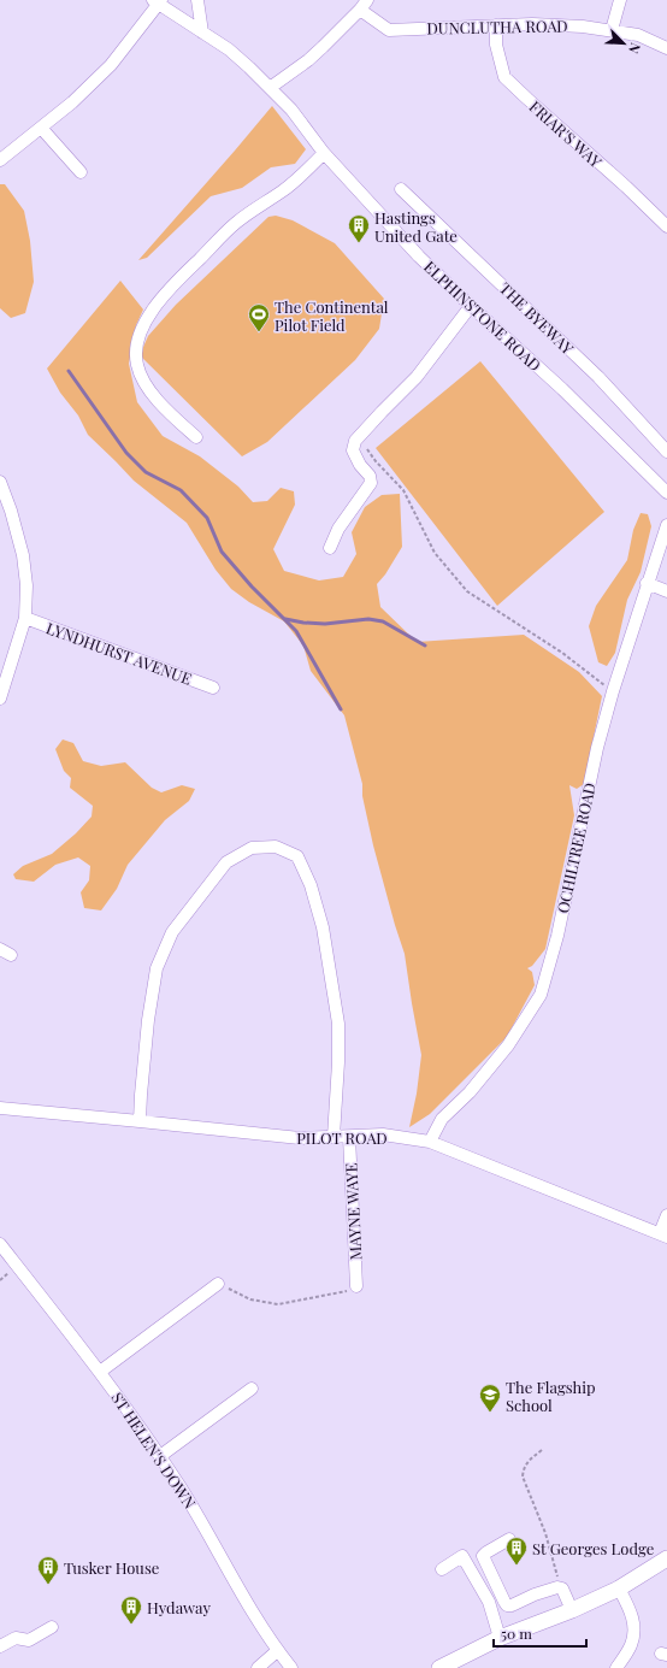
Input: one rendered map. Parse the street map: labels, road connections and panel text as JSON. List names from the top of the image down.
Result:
{
  "streets": {
    "street": [
      "DUNCLUTHA ROAD",
      "FRIAR'S WAY",
      "ELPHINSTONE ROAD",
      "THE BYEWAY",
      "LYNDHURST AVENUE",
      "OCHILTREE ROAD",
      "PILOT ROAD",
      "MAYNE WAYE",
      "ST HELEN'S DOWN"
    ]
  },
  "crossings": [
    ["DUNCLUTHA ROAD", "FRIAR'S WAY"],
    ["OCHILTREE ROAD", "PILOT ROAD"],
    ["PILOT ROAD", "MAYNE WAYE"]
  ],
  "places": {
    "building": [
      "Hastings United Gate",
      "St Georges Lodge",
      "Tusker House",
      "Hydaway"
    ],
    "sports": ["The Continental Pilot Field"],
    "school or university": ["The Flagship School"]
  },
  "scale_bar": "50 m",
  "north": "bottom right"
}
